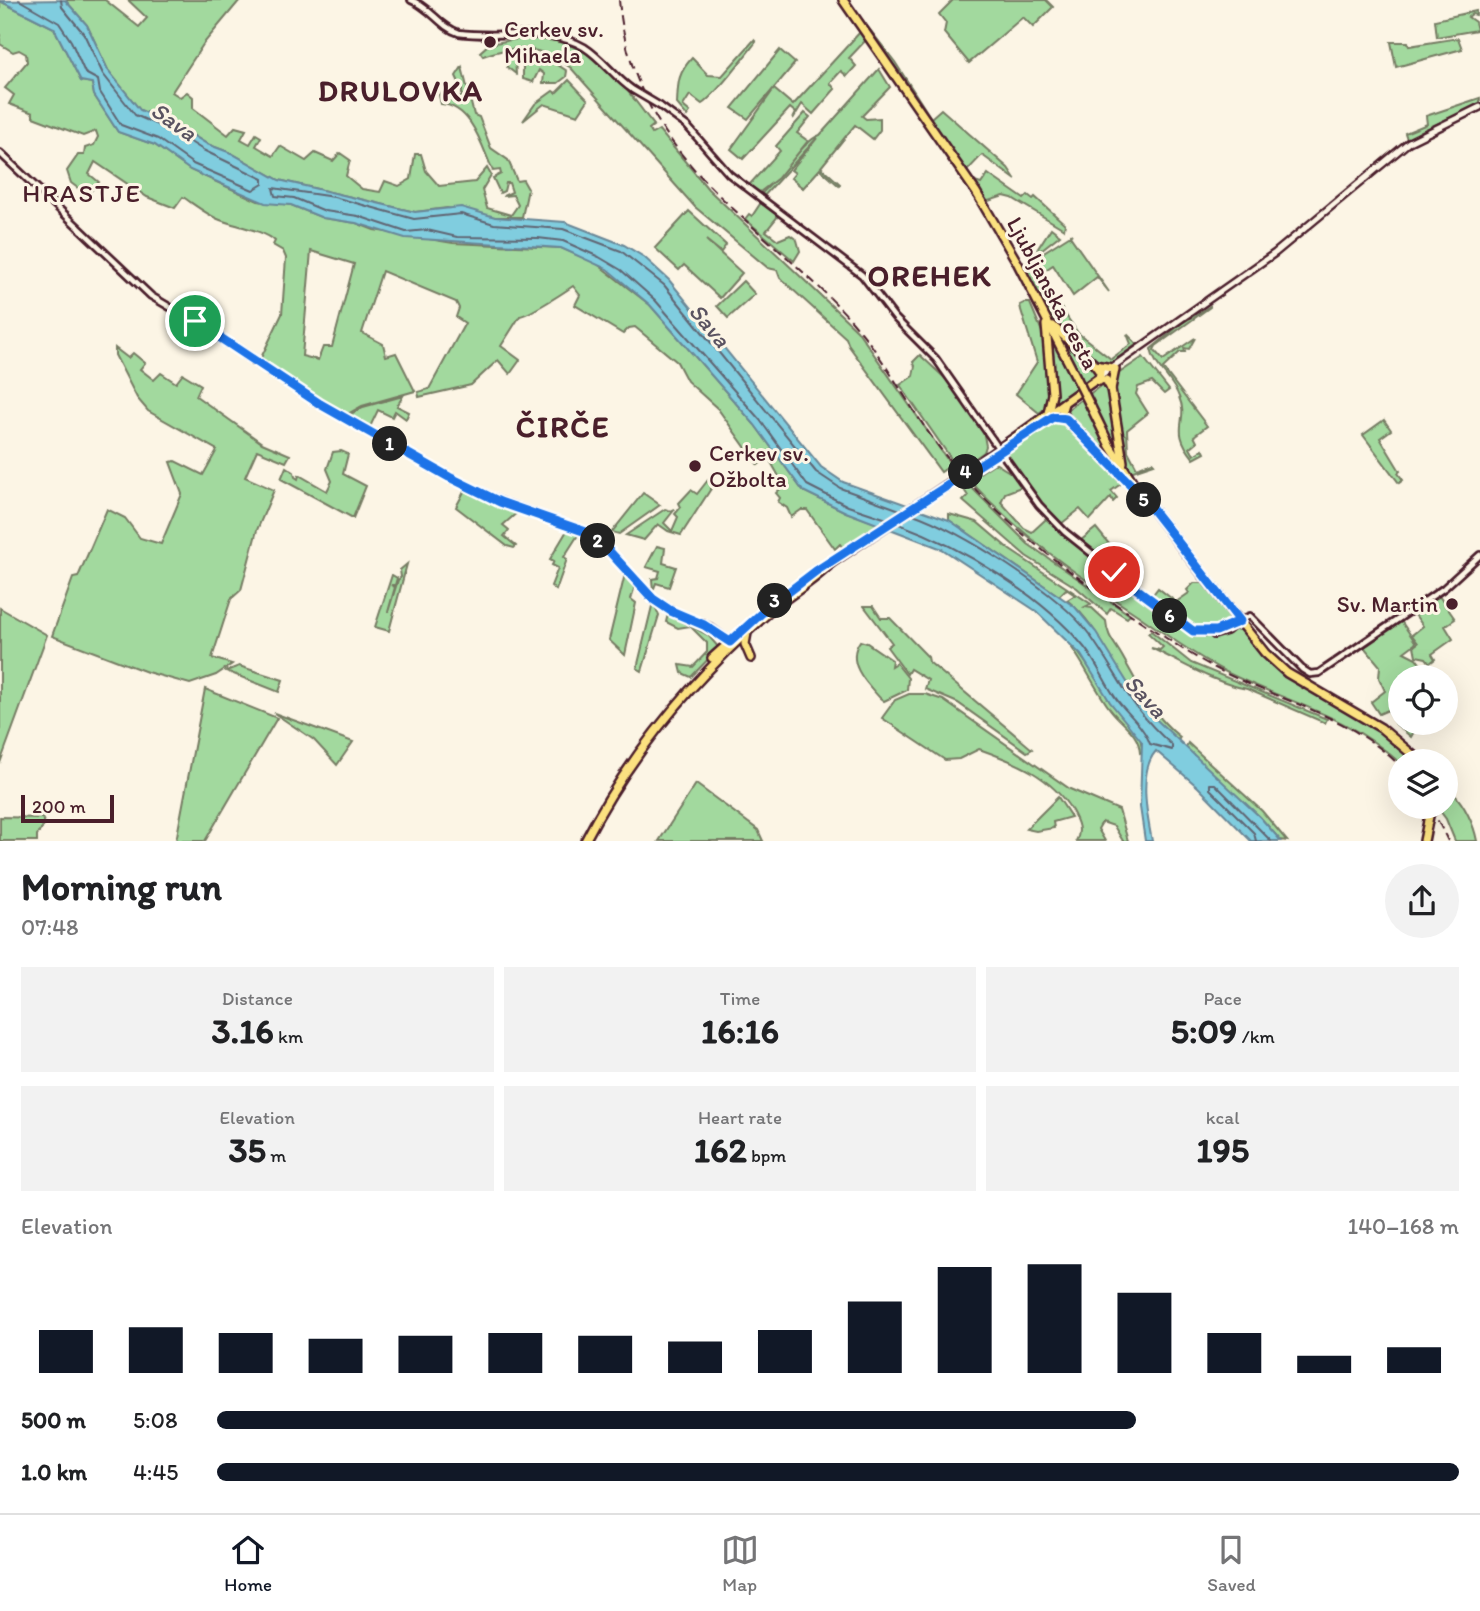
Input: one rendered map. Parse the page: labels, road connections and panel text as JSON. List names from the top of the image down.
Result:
{
  "streets": {
    "main road": ["Ljubljanska cesta"]
  },
  "districts": [
    "DRULOVKA",
    "HRASTJE",
    "OREHEK",
    "ČIRČE"
  ],
  "water": ["Sava"],
  "places": ["Cerkev sv. Mihaela", "Cerkev sv. Ožbolta", "Sv. Martin"],
  "scale_bar": "200 m",
  "page": {
    "pins": [
      "1",
      "4",
      "5",
      "2",
      "3",
      "6"
    ],
    "scale": "200 m",
    "heading": ["Morning run", "07:48"],
    "stats": [
      ["Distance", "3.16 km"],
      ["Time", "16:16"],
      ["Pace", "5:09 /km"],
      ["Elevation", "35 m"],
      ["Heart rate", "162 bpm"],
      ["kcal", "195"]
    ],
    "chart": ["Elevation", "140–168 m"],
    "list": [
      {
        "name": "500 m",
        "note": "5:08"
      },
      {
        "name": "1.0 km",
        "note": "4:45"
      }
    ],
    "tabs": ["Home", "Map", "Saved"]
  }
}
